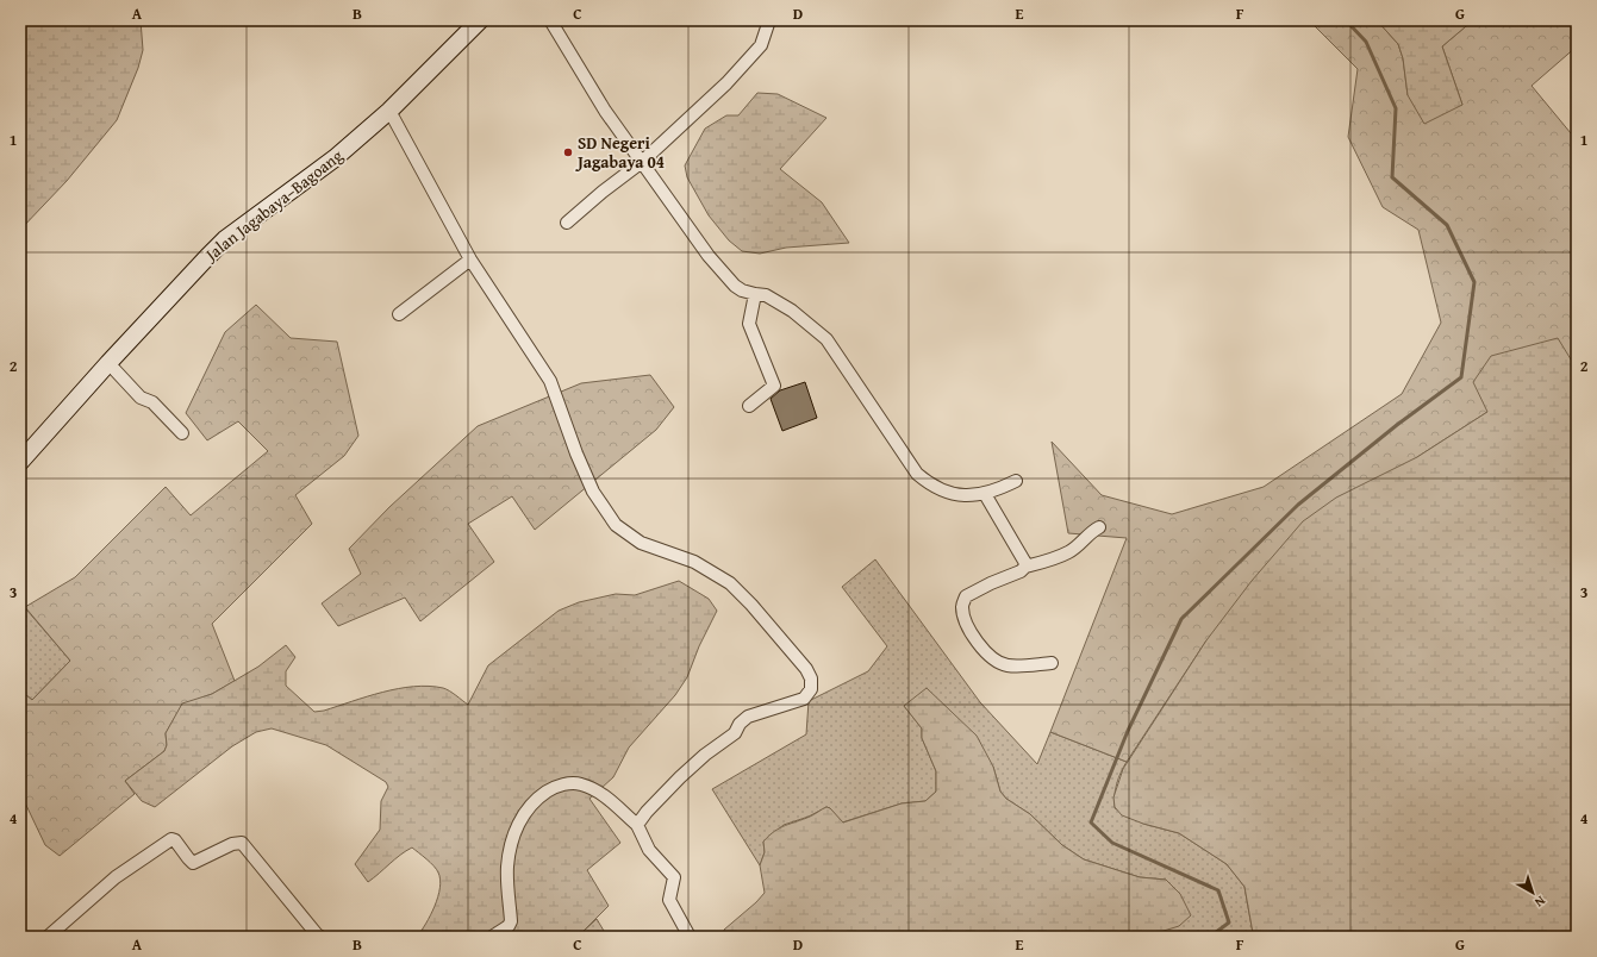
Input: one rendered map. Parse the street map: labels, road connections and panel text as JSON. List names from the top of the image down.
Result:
{
  "streets": {
    "street": ["Jalan Jagabaya–Bagoang"]
  },
  "places": ["SD Negeri Jagabaya 04"],
  "north": "bottom right",
  "grid": {
    "columns": [
      "A",
      "B",
      "C",
      "D",
      "E",
      "F",
      "G"
    ],
    "rows": [
      "1",
      "2",
      "3",
      "4"
    ]
  }
}
